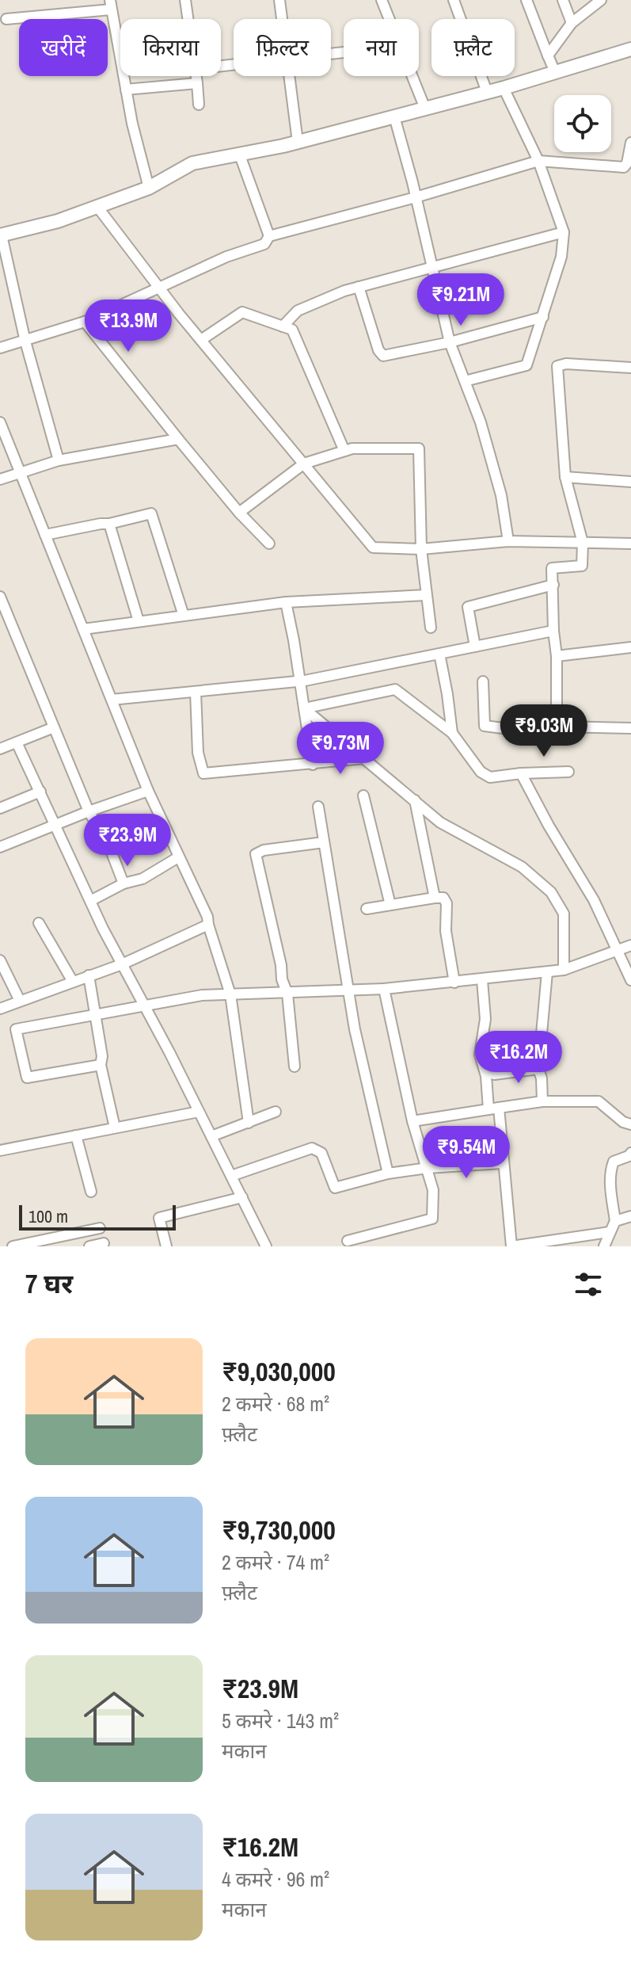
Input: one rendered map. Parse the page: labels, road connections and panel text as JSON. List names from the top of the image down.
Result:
{
  "scale_bar": "100 m",
  "page": {
    "chip": [
      "खरीदें",
      "किराया",
      "फ़िल्टर",
      "नया",
      "फ़्लैट"
    ],
    "price": [
      "₹9.21M",
      "₹13.9M",
      "₹9.03M",
      "₹9.73M",
      "₹23.9M",
      "₹16.2M",
      "₹9.54M"
    ],
    "scale": "100 m",
    "heading": "7 घर",
    "list": [
      {
        "name": "₹9,030,000",
        "note": "2 कमरे · 68 m² · फ़्लैट"
      },
      {
        "name": "₹9,730,000",
        "note": "2 कमरे · 74 m² · फ़्लैट"
      },
      {
        "name": "₹23.9M",
        "note": "5 कमरे · 143 m² · मकान"
      },
      {
        "name": "₹16.2M",
        "note": "4 कमरे · 96 m² · मकान"
      }
    ]
  }
}
